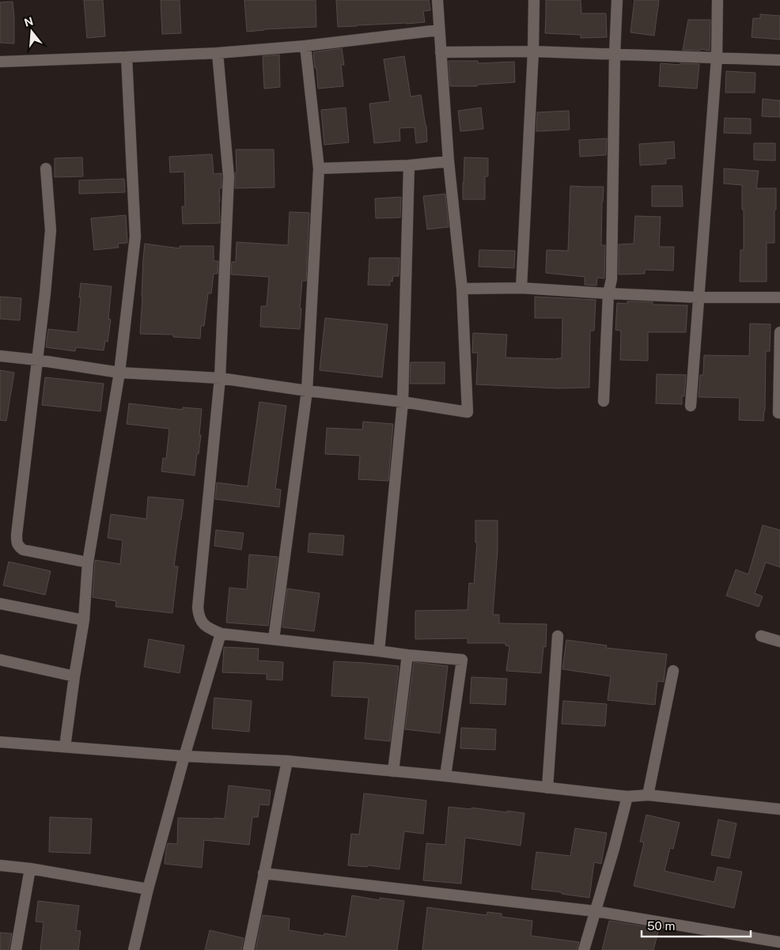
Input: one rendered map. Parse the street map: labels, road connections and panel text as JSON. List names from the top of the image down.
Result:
{
  "scale_bar": "50 m",
  "north": "top"
}
